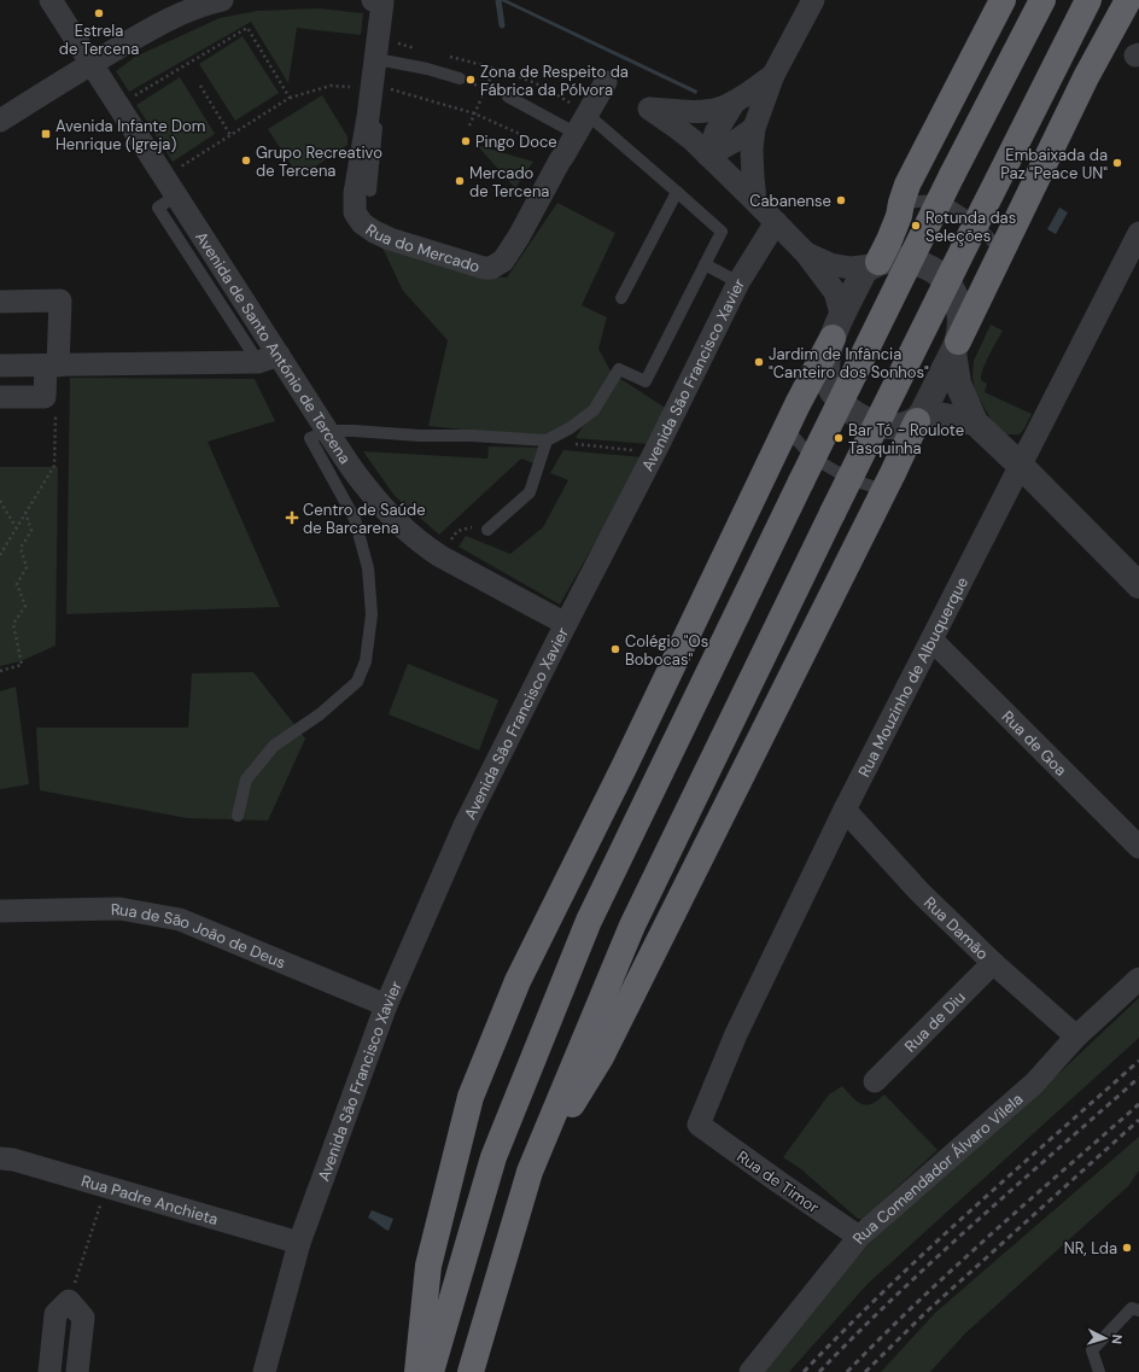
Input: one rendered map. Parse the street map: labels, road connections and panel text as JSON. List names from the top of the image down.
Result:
{
  "streets": {
    "street": [
      "Rua do Mercado",
      "Avenida de Santo António de Tercena",
      "Avenida São Francisco Xavier",
      "Rua Mouzinho de Albuquerque",
      "Rua de Goa",
      "Rua Damão",
      "Rua de São João de Deus",
      "Rua de Diu",
      "Rua Comendador Álvaro Vilela",
      "Rua de Timor",
      "Rua Padre Anchieta"
    ]
  },
  "crossings": [
    ["Avenida de Santo António de Tercena", "Avenida São Francisco Xavier"],
    ["Avenida São Francisco Xavier", "Rua de São João de Deus"],
    ["Avenida São Francisco Xavier", "Rua Padre Anchieta"],
    ["Rua Mouzinho de Albuquerque", "Rua de Goa"],
    ["Rua Mouzinho de Albuquerque", "Rua Damão"],
    ["Rua Mouzinho de Albuquerque", "Rua de Timor"],
    ["Rua Damão", "Rua de Diu"],
    ["Rua Damão", "Rua Comendador Álvaro Vilela"],
    ["Rua Comendador Álvaro Vilela", "Rua de Timor"]
  ],
  "places": {
    "other": [
      "Estrela de Tercena",
      "Zona de Respeito da Fábrica da Pólvora",
      "Pingo Doce",
      "Grupo Recreativo de Tercena",
      "Embaixada da Paz \"Peace UN\"",
      "Mercado de Tercena",
      "Cabanense",
      "Rotunda das Seleções",
      "Jardim de Infância \"Canteiro dos Sonhos\"",
      "Bar Tó - Roulote Tasquinha",
      "Colégio \"Os Bobocas\"",
      "NR, Lda"
    ],
    "transit": ["Avenida Infante Dom Henrique (Igreja)"],
    "health": ["Centro de Saúde de Barcarena"]
  },
  "north": "right"
}
